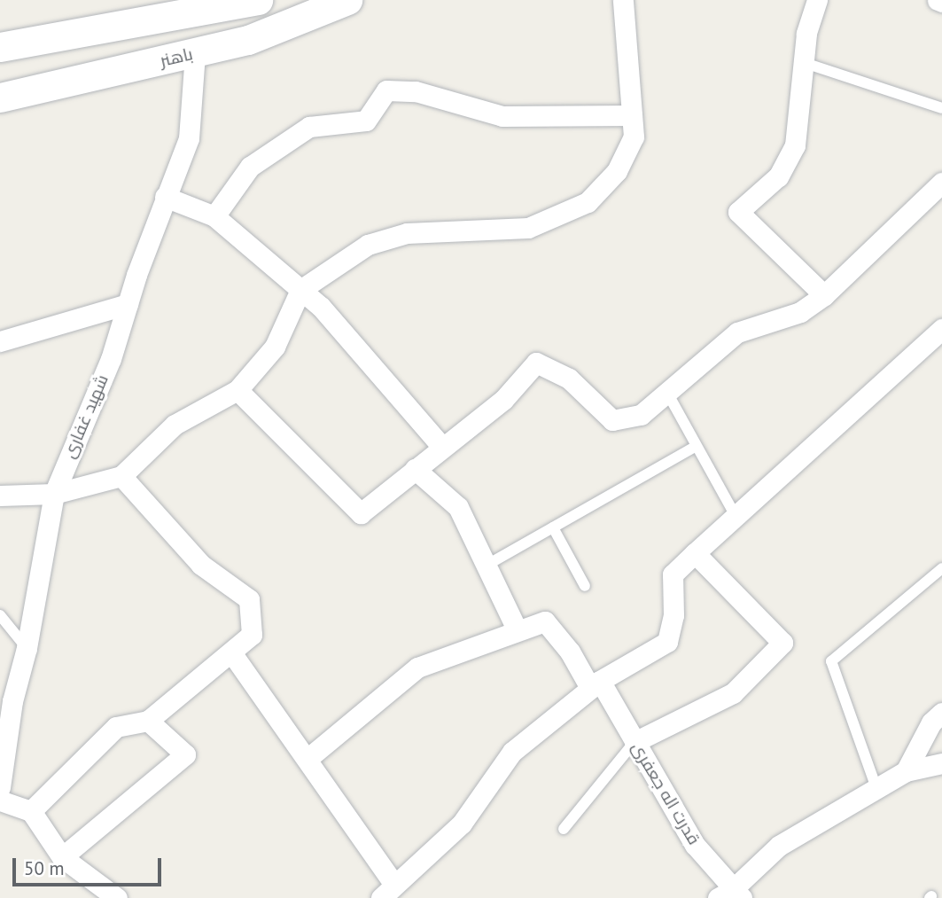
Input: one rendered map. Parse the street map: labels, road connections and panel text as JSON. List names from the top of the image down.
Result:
{
  "streets": {
    "main road": ["باهنر"],
    "street": ["شهید غفاری", "قدرت اله جعفری"]
  },
  "crossings": [
    ["باهنر", "شهید غفاری"]
  ],
  "scale_bar": "50 m"
}
